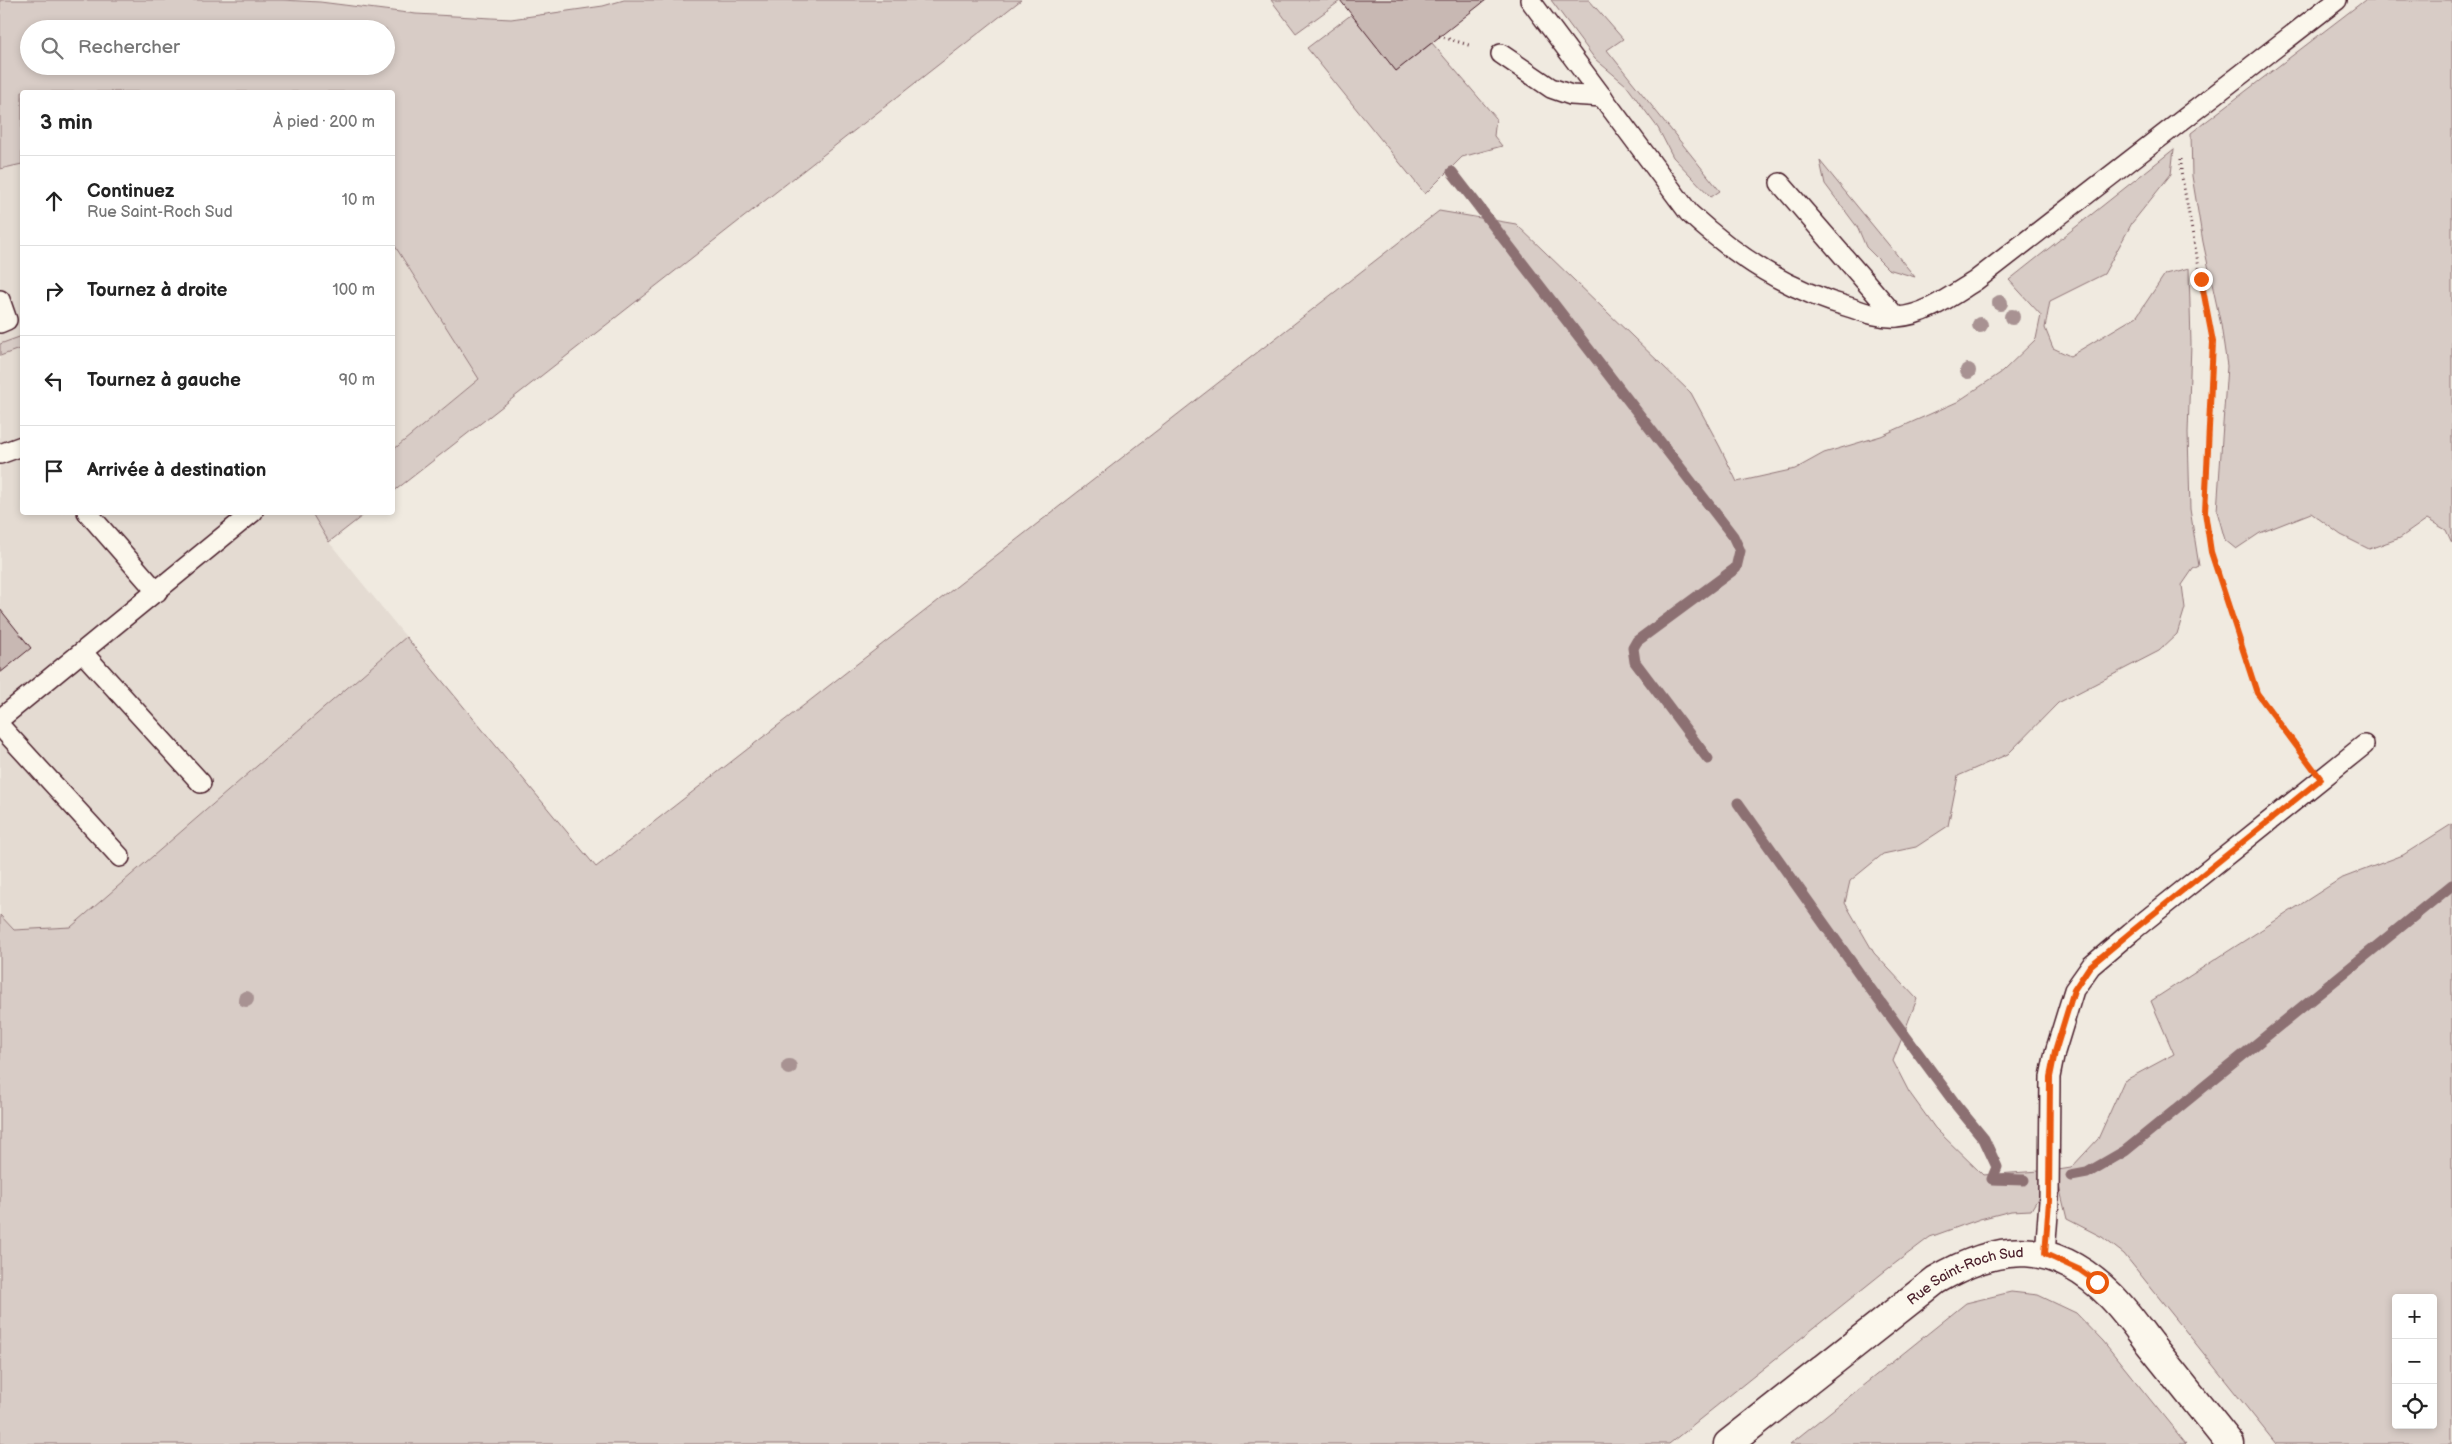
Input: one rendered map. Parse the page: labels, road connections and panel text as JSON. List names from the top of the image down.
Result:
{
  "streets": {
    "street": ["Rue Saint-Roch Sud"]
  },
  "page": {
    "search": "Rechercher",
    "heading": ["3 min", "À pied · 200 m"],
    "list": [
      ["Continuez", "Rue Saint-Roch Sud", "10 m"],
      ["Tournez à droite", "100 m"],
      ["Tournez à gauche", "90 m"],
      "Arrivée à destination"
    ],
    "map_buttons": ["+", "−"]
  }
}
